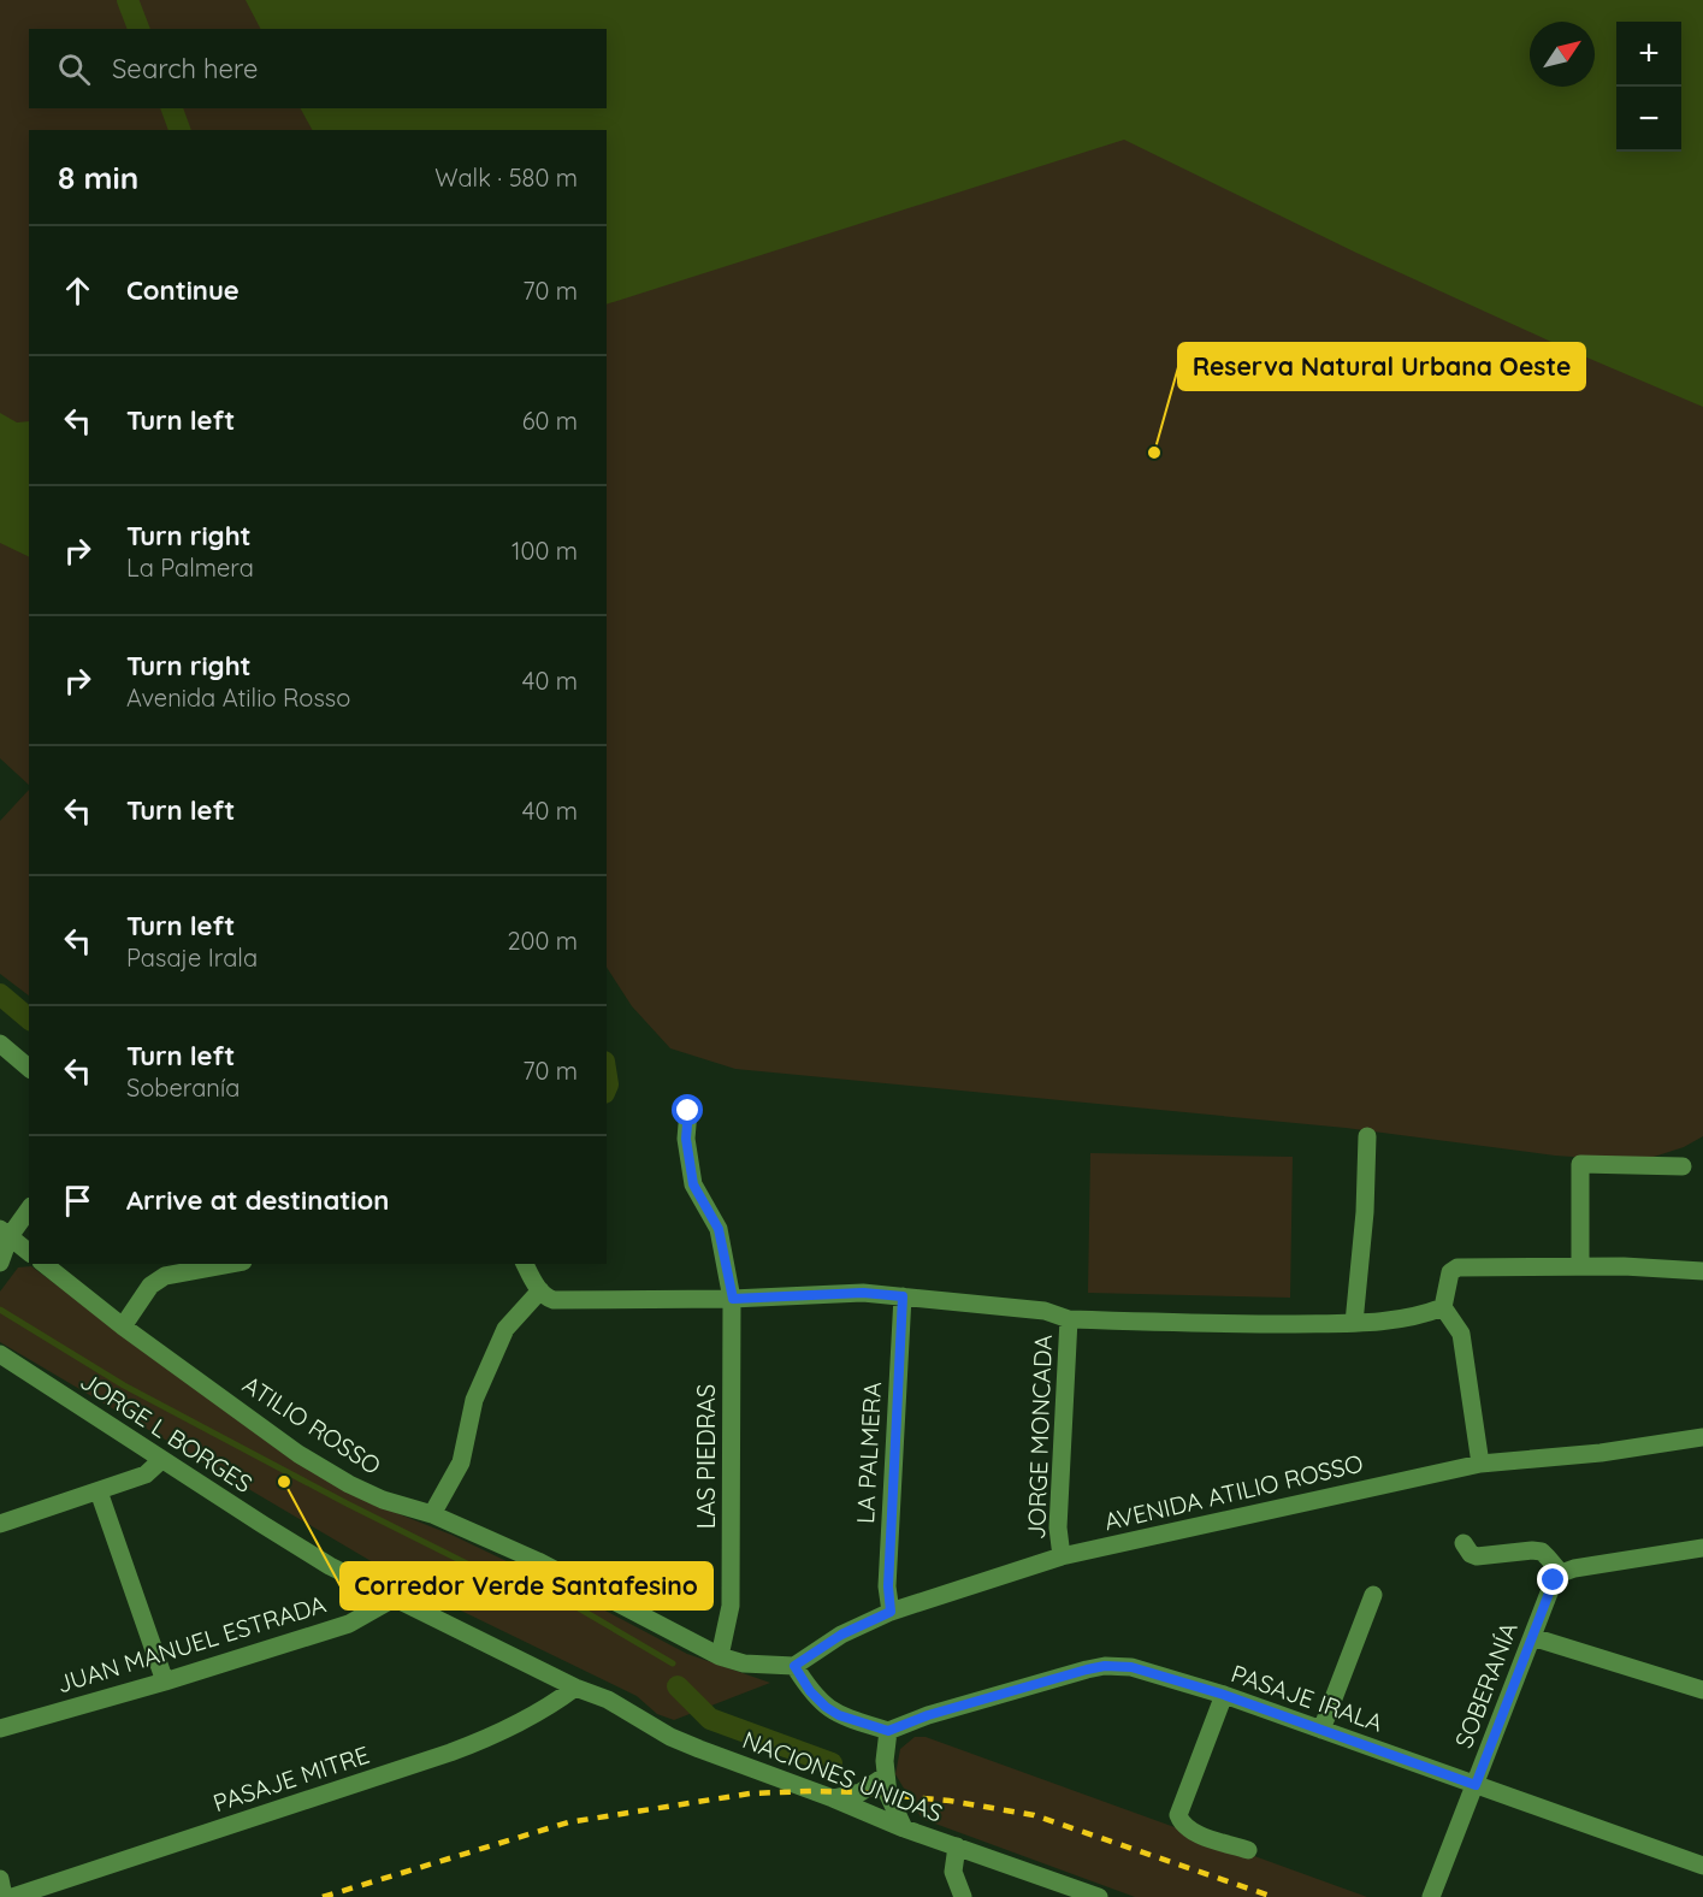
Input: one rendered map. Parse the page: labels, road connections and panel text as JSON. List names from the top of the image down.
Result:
{
  "streets": {
    "street": [
      "ATILIO ROSSO",
      "JORGE L BORGES",
      "JORGE MONCADA",
      "LA PALMERA",
      "LAS PIEDRAS",
      "AVENIDA ATILIO ROSSO",
      "JUAN MANUEL ESTRADA",
      "SOBERANÍA",
      "PASAJE IRALA",
      "NACIONES UNIDAS",
      "PASAJE MITRE"
    ]
  },
  "crossings": [
    ["ATILIO ROSSO", "LAS PIEDRAS"],
    ["ATILIO ROSSO", "AVENIDA ATILIO ROSSO"],
    ["JORGE L BORGES", "JUAN MANUEL ESTRADA"],
    ["JORGE L BORGES", "NACIONES UNIDAS"],
    ["JORGE L BORGES", "PASAJE MITRE"],
    ["JORGE MONCADA", "AVENIDA ATILIO ROSSO"],
    ["LA PALMERA", "AVENIDA ATILIO ROSSO"],
    ["SOBERANÍA", "PASAJE IRALA"],
    ["NACIONES UNIDAS", "PASAJE MITRE"]
  ],
  "places": ["Reserva Natural Urbana Oeste", "Corredor Verde Santafesino"],
  "north": "top right",
  "page": {
    "map_buttons": ["+", "−"],
    "search": "Search here",
    "heading": ["8 min", "Walk · 580 m"],
    "list": [
      ["Continue", "70 m"],
      ["Turn left", "60 m"],
      ["Turn right", "La Palmera", "100 m"],
      ["Turn right", "Avenida Atilio Rosso", "40 m"],
      ["Turn left", "40 m"],
      ["Turn left", "Pasaje Irala", "200 m"],
      ["Turn left", "Soberanía", "70 m"],
      "Arrive at destination"
    ]
  }
}
